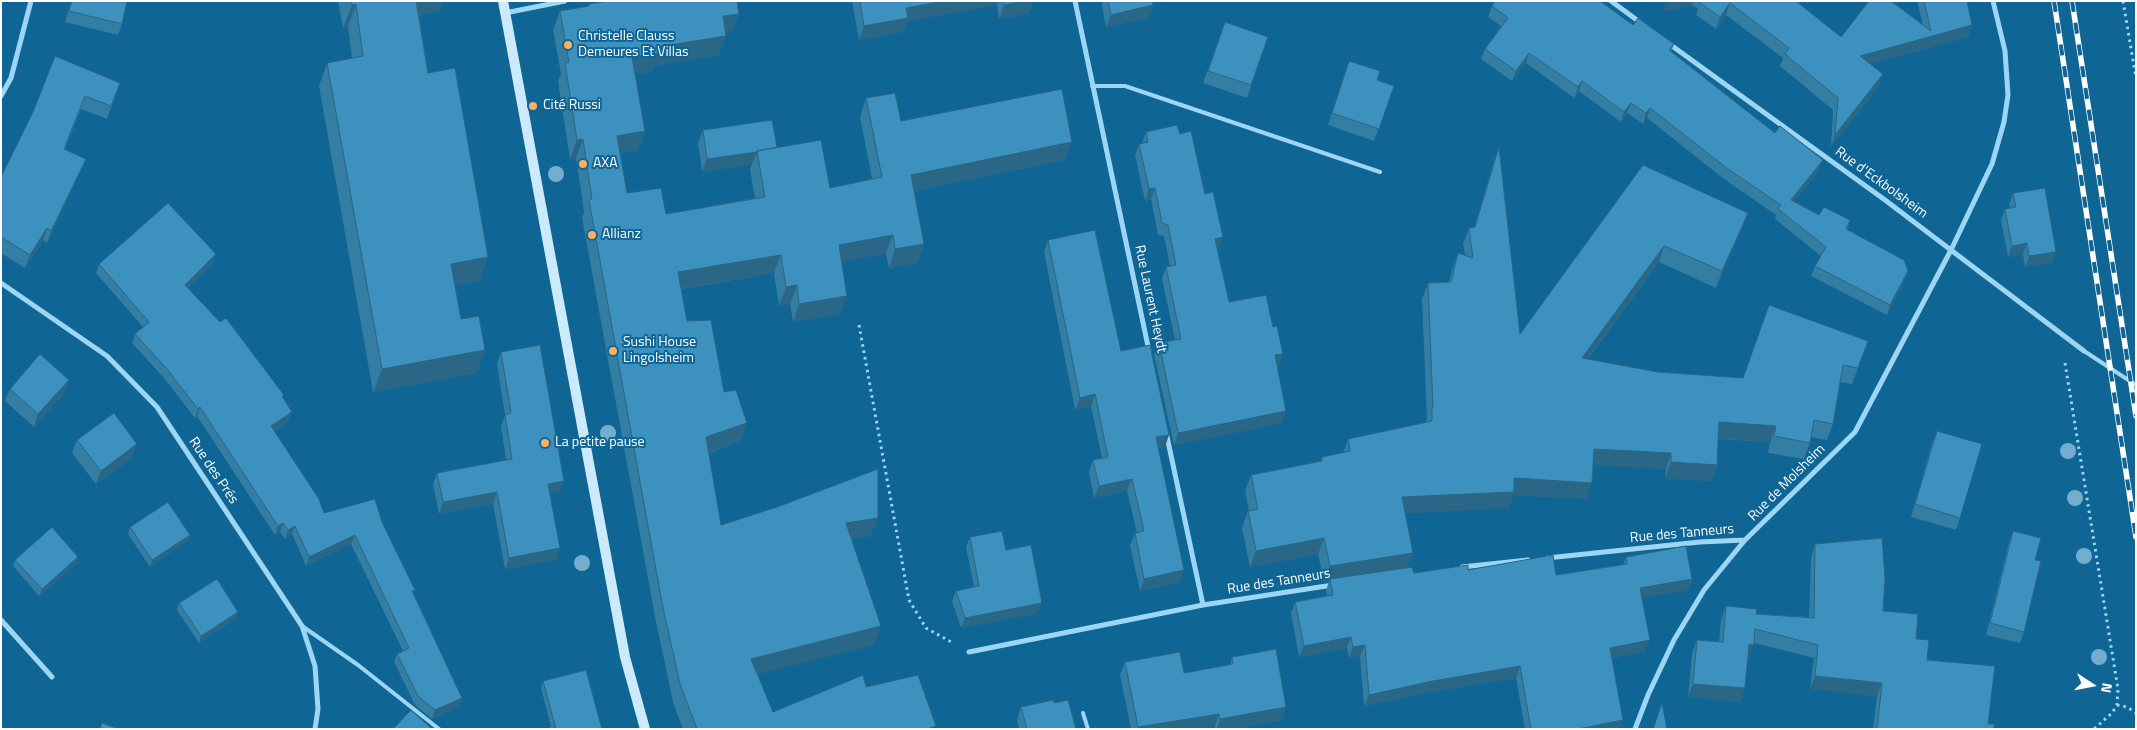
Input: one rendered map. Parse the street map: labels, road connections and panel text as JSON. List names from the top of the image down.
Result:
{
  "streets": {
    "street": [
      "Rue d'Eckbolsheim",
      "Rue Laurent Heydt",
      "Rue des Prés",
      "Rue de Molsheim",
      "Rue des Tanneurs"
    ]
  },
  "crossings": [
    ["Rue d'Eckbolsheim", "Rue de Molsheim"],
    ["Rue de Molsheim", "Rue des Tanneurs"]
  ],
  "places": [
    "Christelle Clauss Demeures Et Villas",
    "Cité Russi",
    "AXA",
    "Allianz",
    "Sushi House Lingolsheim",
    "La petite pause"
  ],
  "north": "right"
}
